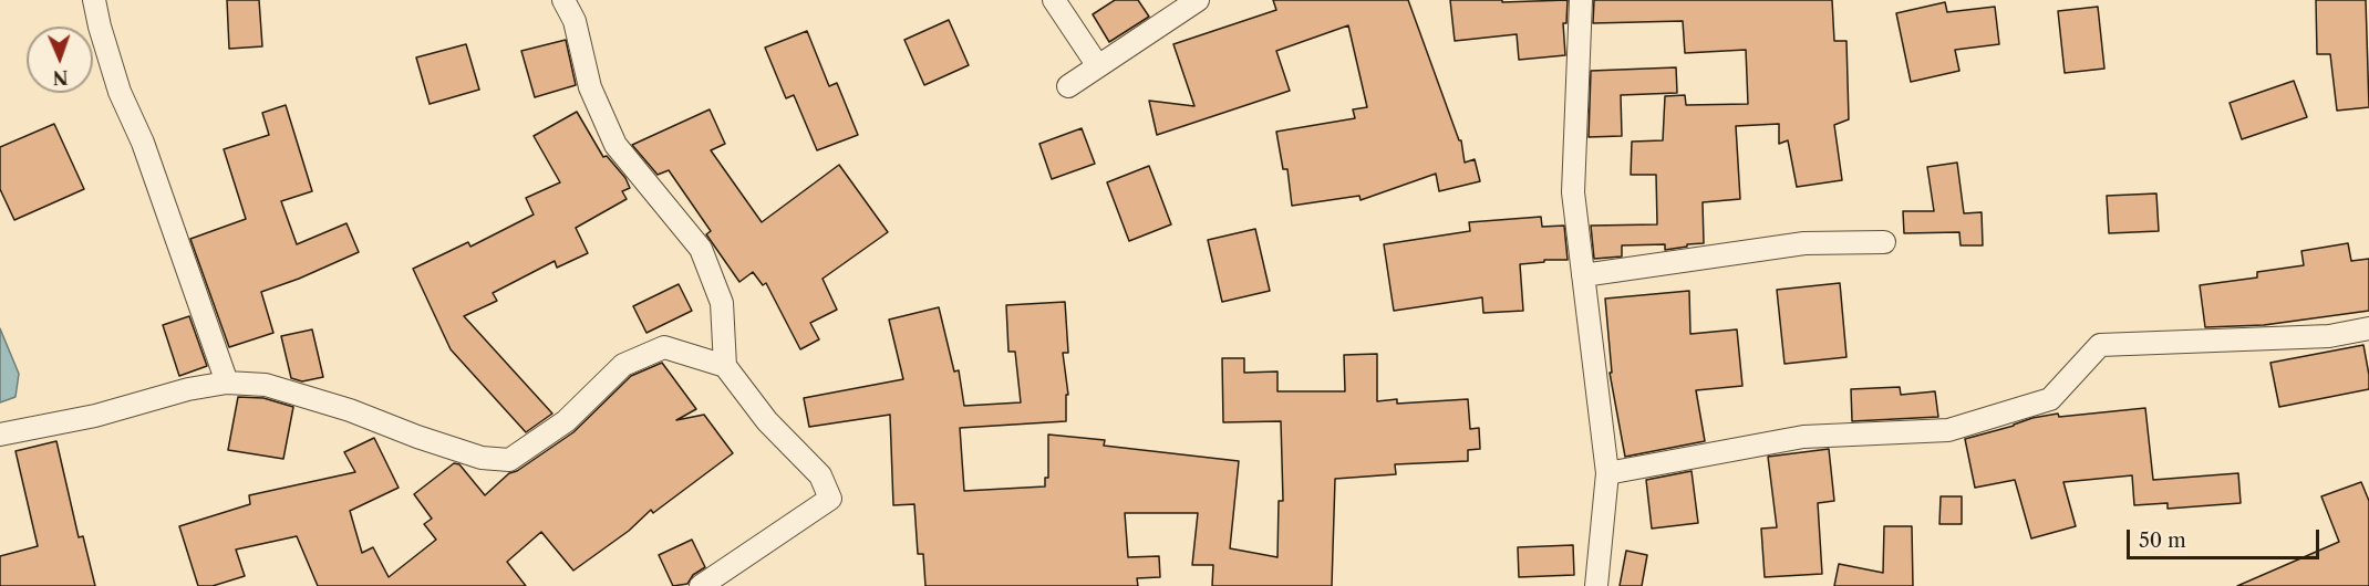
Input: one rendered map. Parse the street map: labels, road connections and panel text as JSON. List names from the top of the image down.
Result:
{
  "scale_bar": "50 m",
  "north": "bottom"
}
